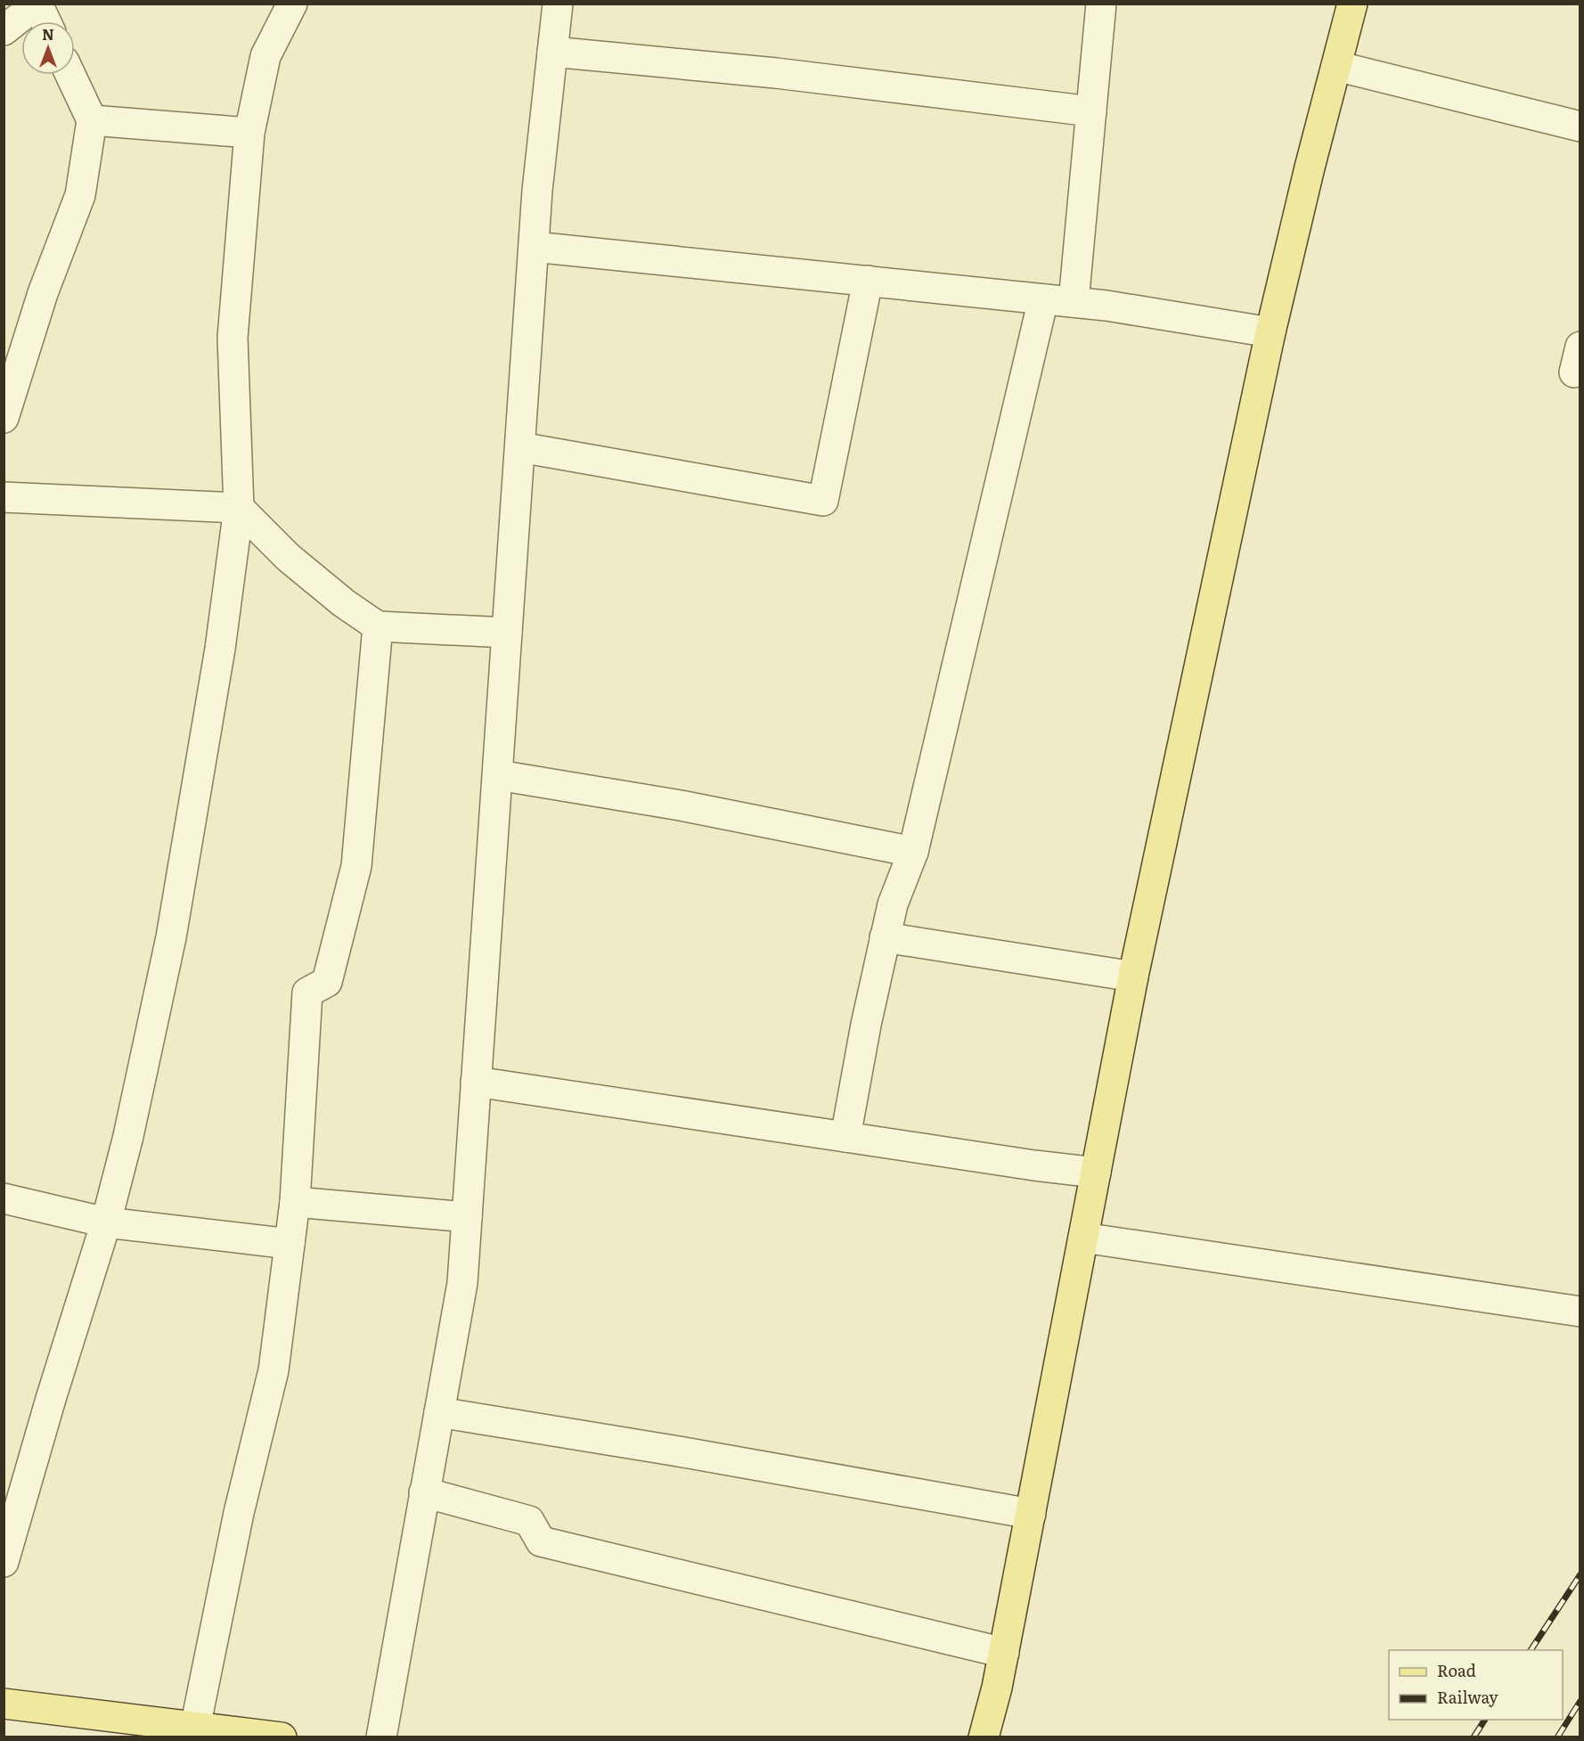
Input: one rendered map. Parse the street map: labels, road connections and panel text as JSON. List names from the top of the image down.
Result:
{
  "legend": ["Road", "Railway"],
  "north": "top"
}
